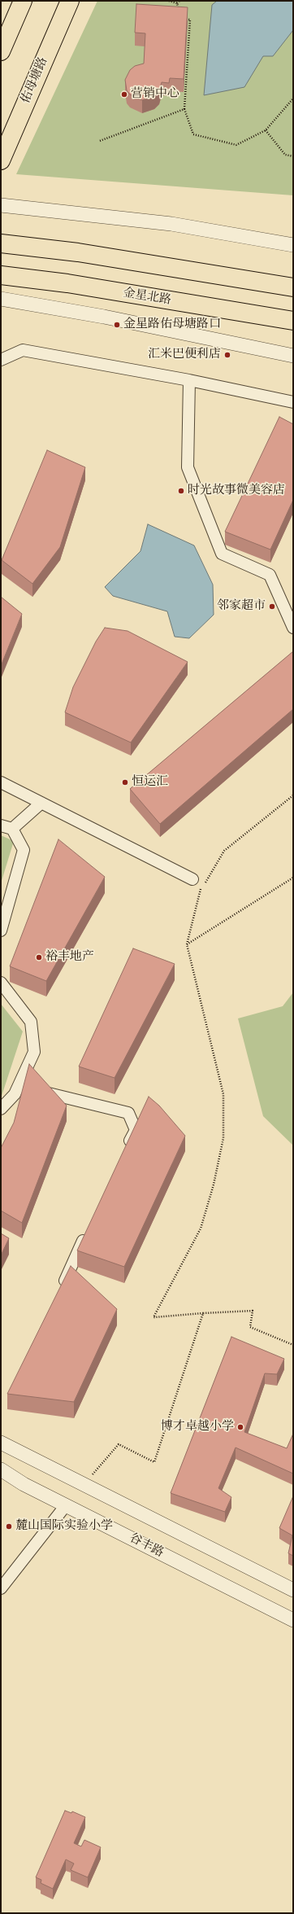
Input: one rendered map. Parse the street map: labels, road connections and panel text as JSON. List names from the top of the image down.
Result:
{
  "streets": {
    "main road": ["佑母塘路", "金星北路"],
    "street": ["谷丰路"]
  },
  "places": [
    "营销中心",
    "金星路佑母塘路口",
    "汇米巴便利店",
    "时光故事微美容店",
    "邻家超市",
    "恒运汇",
    "裕丰地产",
    "博才卓越小学",
    "麓山国际实验小学"
  ]
}
